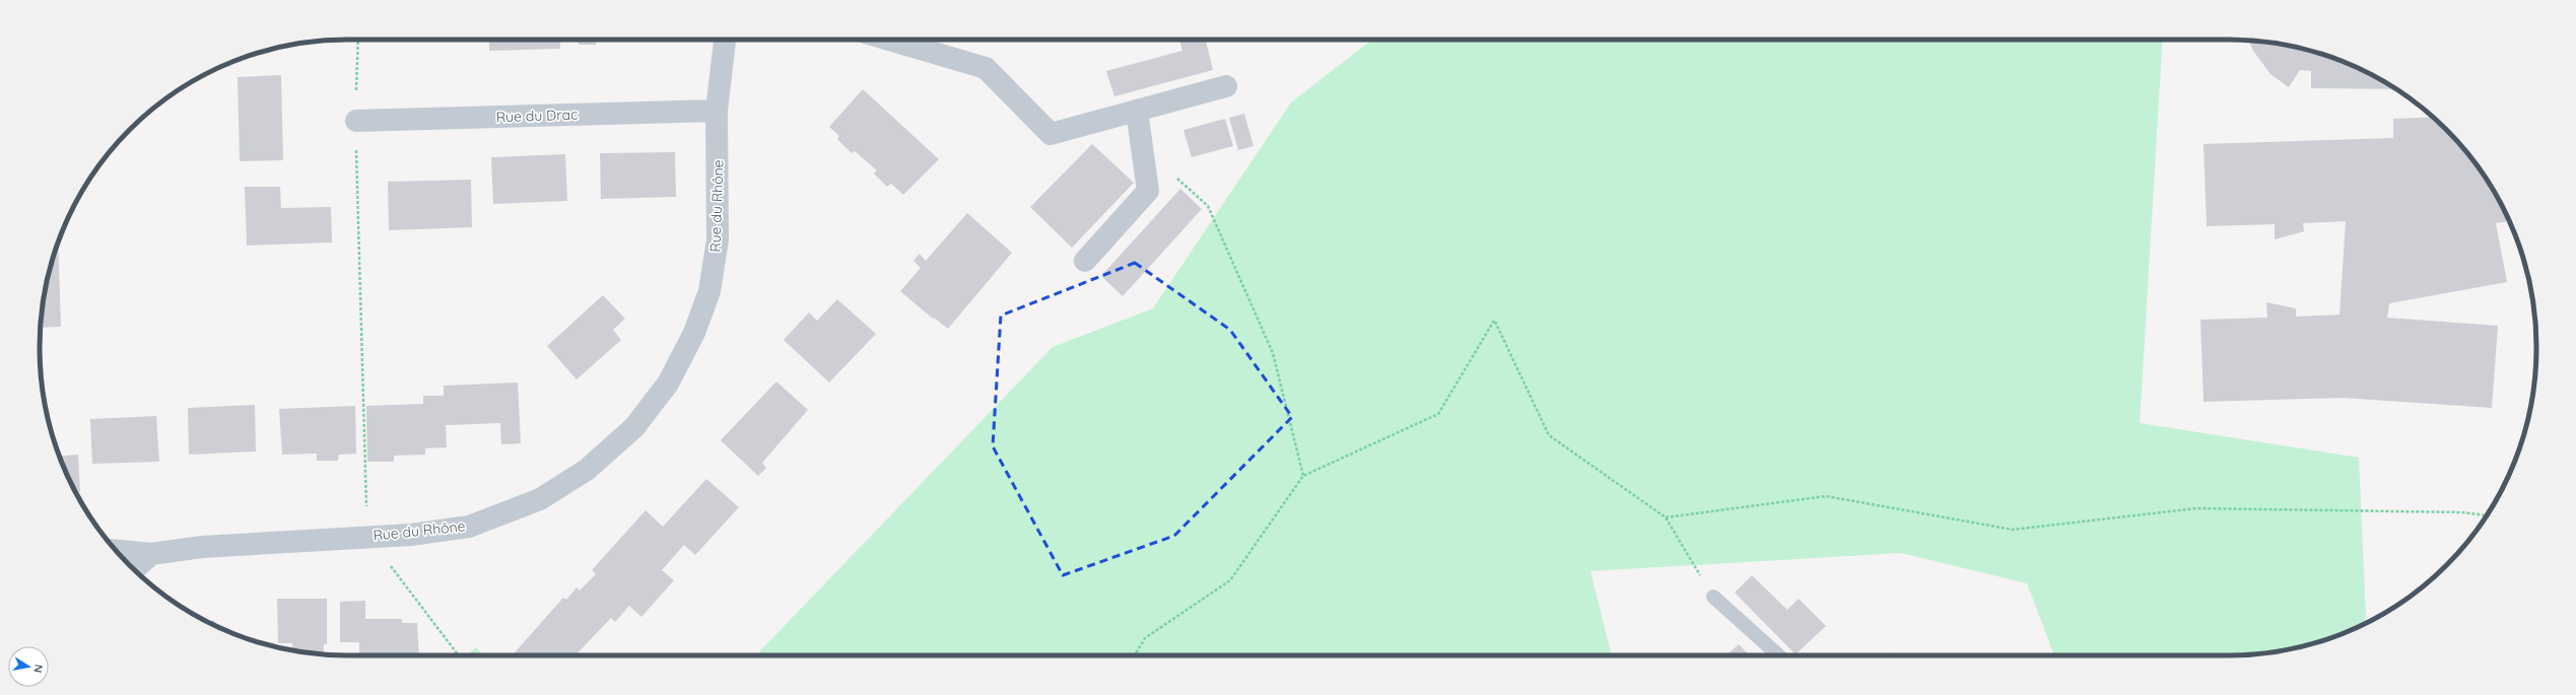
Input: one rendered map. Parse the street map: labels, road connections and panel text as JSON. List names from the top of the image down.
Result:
{
  "streets": {
    "street": ["Rue du Drac", "Rue du Rhône"]
  },
  "crossings": [
    ["Rue du Drac", "Rue du Rhône"]
  ],
  "north": "right"
}
